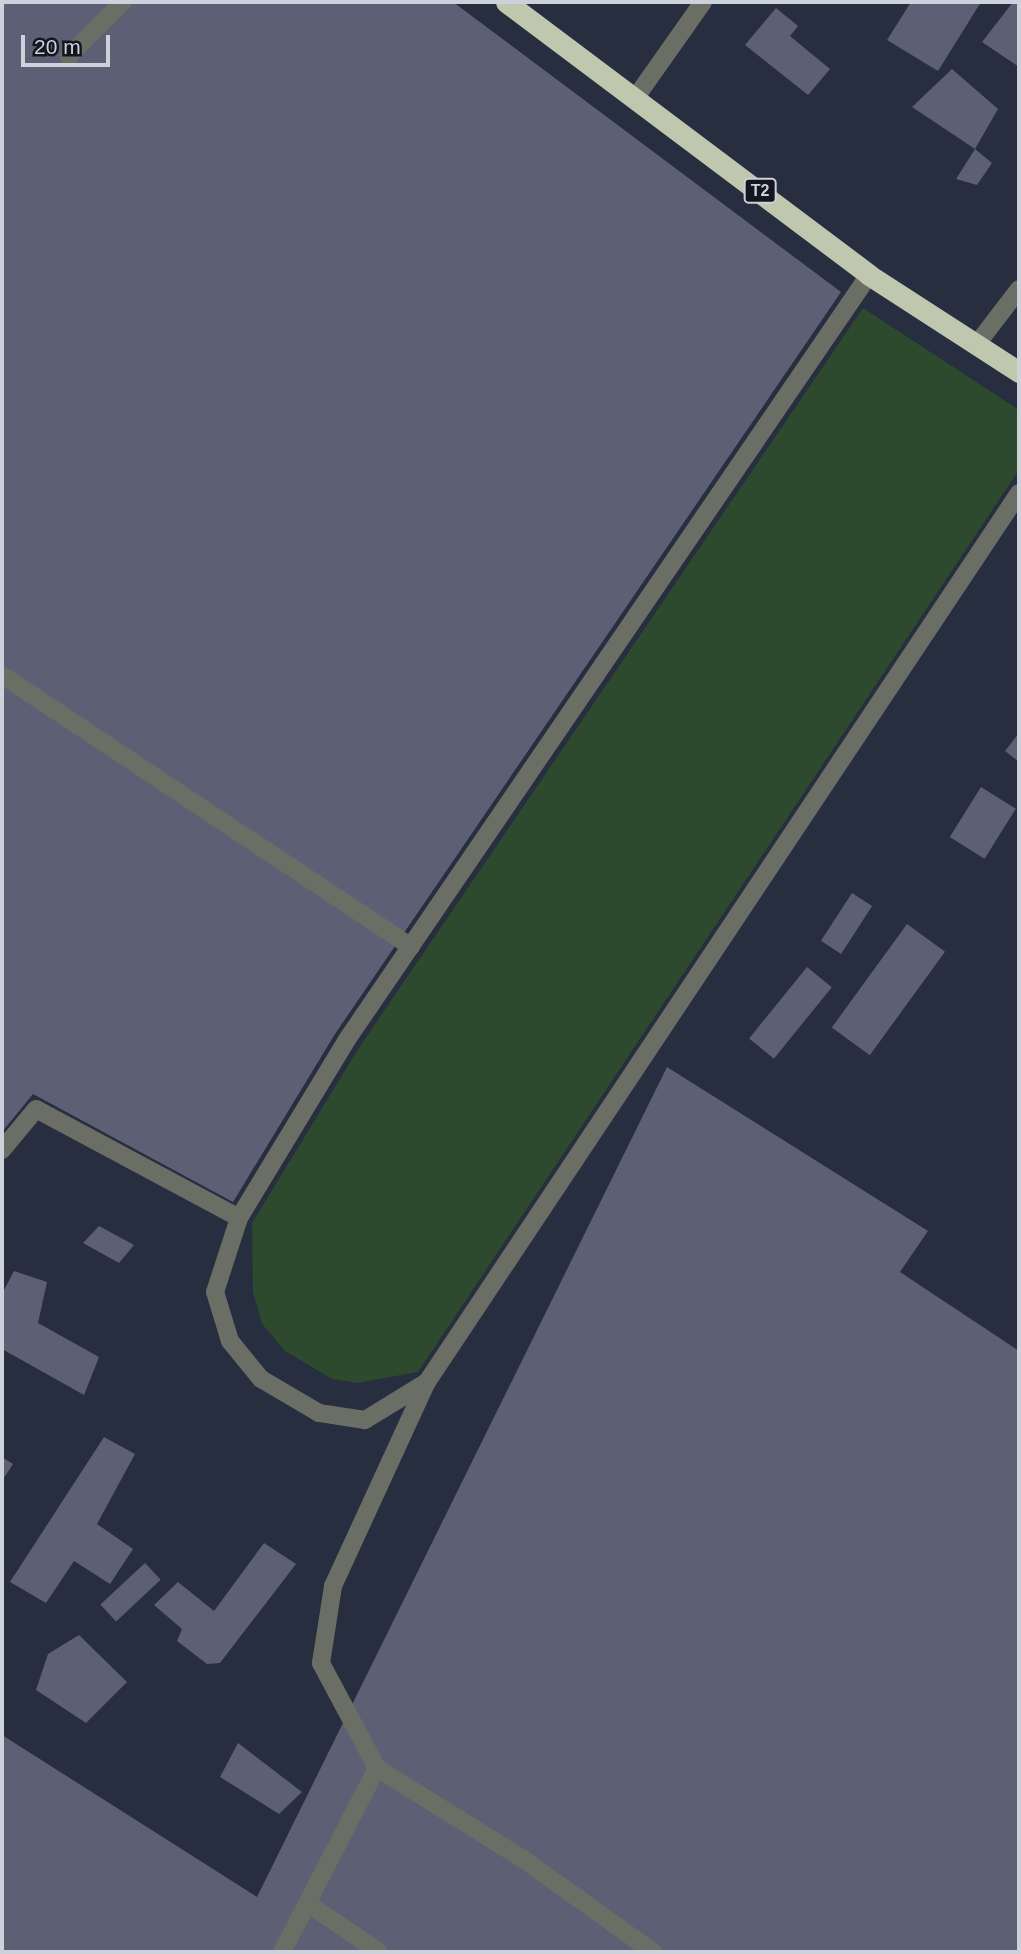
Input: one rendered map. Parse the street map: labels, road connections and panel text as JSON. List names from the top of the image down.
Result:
{
  "streets": {
    "highway": ["T2"]
  },
  "scale_bar": "20 m"
}
